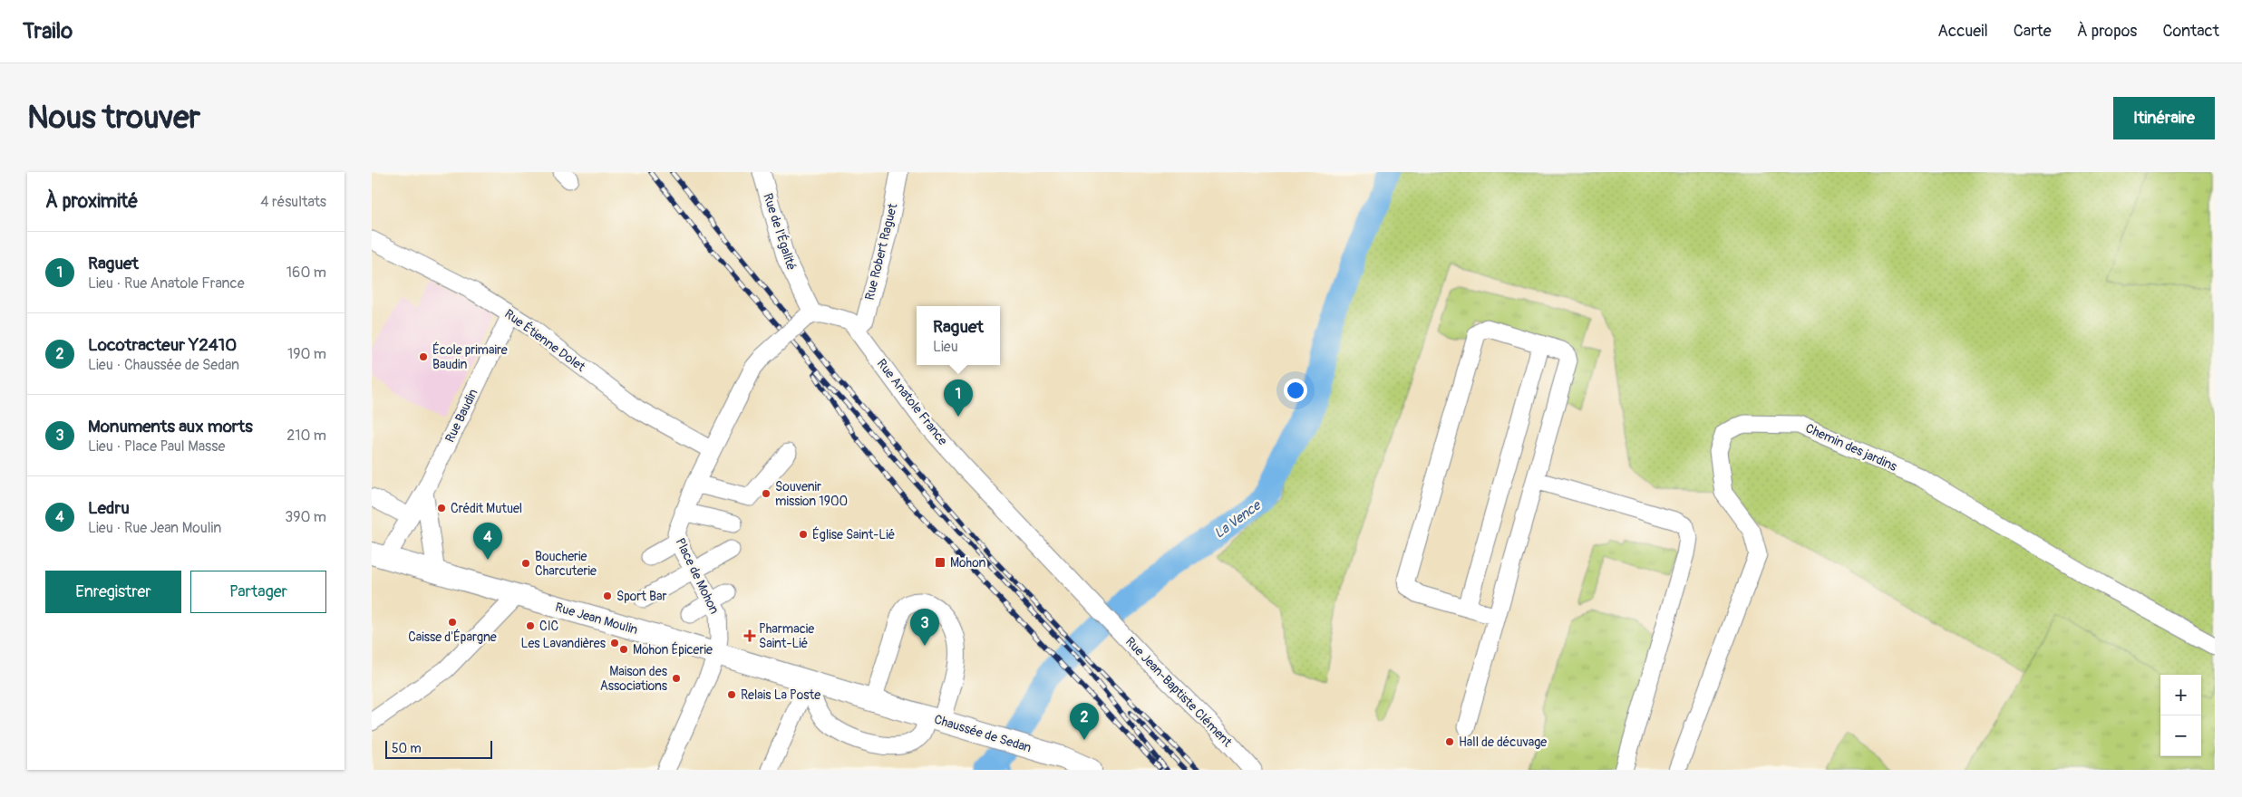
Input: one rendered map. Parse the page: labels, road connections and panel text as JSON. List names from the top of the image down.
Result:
{
  "streets": {
    "main road": ["Rue Jean Moulin", "Chaussée de Sedan"],
    "street": [
      "Rue de l'Égalité",
      "Rue Robert Raguet",
      "Rue Étienne Dolet",
      "Rue Anatole France",
      "Rue Baudin",
      "Chemin des jardins",
      "Place de Mohon",
      "Rue Jean-Baptiste Clément"
    ]
  },
  "crossings": [
    ["Rue de l'Égalité", "Rue Anatole France"],
    ["Rue Robert Raguet", "Rue Anatole France"],
    ["Rue Étienne Dolet", "Rue Baudin"],
    ["Rue Étienne Dolet", "Place de Mohon"],
    ["Rue Anatole France", "Rue Jean-Baptiste Clément"],
    ["Rue Baudin", "Rue Jean Moulin"],
    ["Place de Mohon", "Rue Jean Moulin"],
    ["Rue Jean Moulin", "Chaussée de Sedan"]
  ],
  "water": ["La Vence"],
  "places": {
    "other": [
      "École primaire Baudin",
      "Souvenir mission 1900",
      "Crédit Mutuel",
      "Église Saint-Lié",
      "Boucherie Charcuterie",
      "Sport Bar",
      "Caisse d'Épargne",
      "CIC",
      "Les Lavandières",
      "Mohon Épicerie",
      "Maison des Associations",
      "Relais La Poste",
      "Hall de décuvage"
    ],
    "transit": ["Mohon"],
    "health": ["Pharmacie Saint-Lié"]
  },
  "scale_bar": "50 m",
  "page": {
    "header": "Trailo",
    "nav": [
      "Accueil",
      "Carte",
      "À propos",
      "Contact"
    ],
    "buttons": [
      "Itinéraire",
      ["Enregistrer", "Partager"]
    ],
    "title": "Nous trouver",
    "heading": ["À proximité", "4 résultats"],
    "list": [
      {
        "mark": "1",
        "name": "Raguet",
        "note": "Lieu · Rue Anatole France",
        "value": "160 m"
      },
      {
        "mark": "2",
        "name": "Locotracteur Y2410",
        "note": "Lieu · Chaussée de Sedan",
        "value": "190 m"
      },
      {
        "mark": "3",
        "name": "Monuments aux morts",
        "note": "Lieu · Place Paul Masse",
        "value": "210 m"
      },
      {
        "mark": "4",
        "name": "Ledru",
        "note": "Lieu · Rue Jean Moulin",
        "value": "390 m"
      }
    ],
    "popup": ["Raguet", "Lieu"],
    "pins": [
      "1",
      "4",
      "3",
      "2"
    ],
    "map_buttons": ["+", "−"],
    "scale": "50 m"
  }
}
